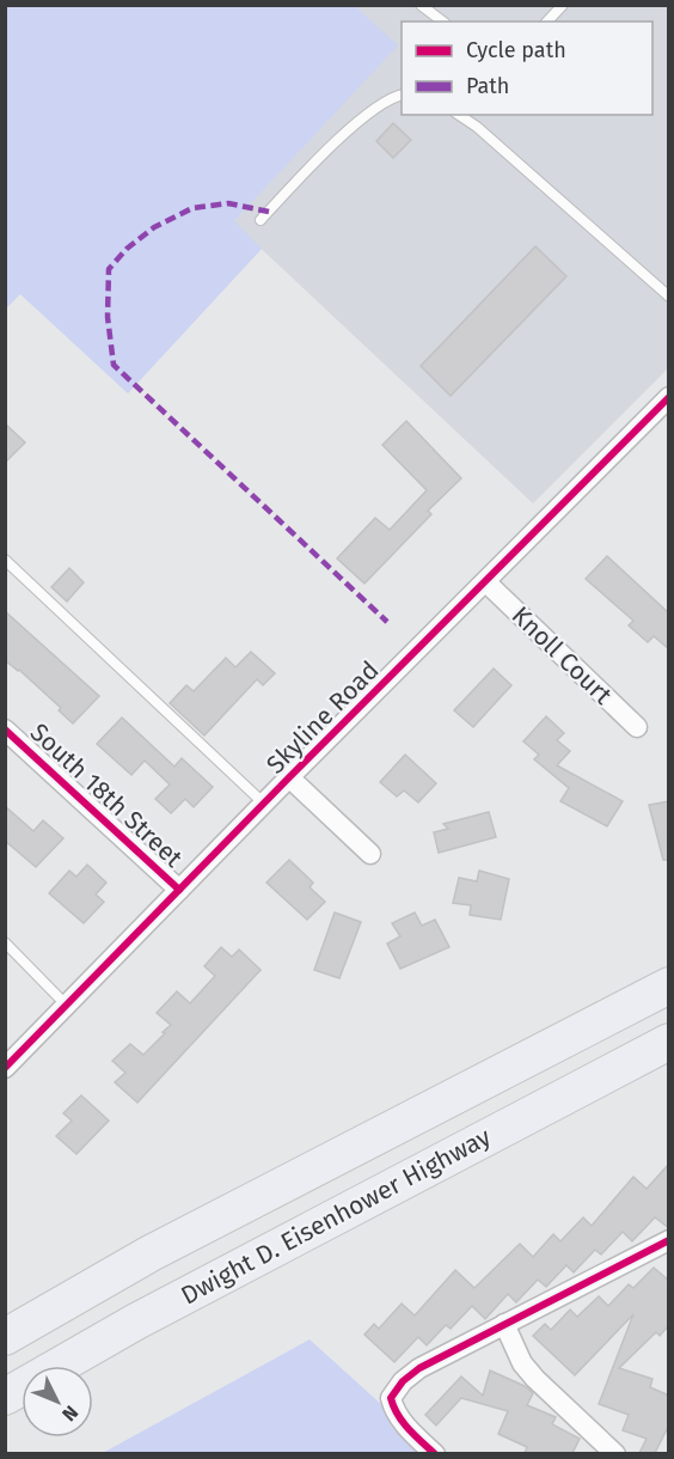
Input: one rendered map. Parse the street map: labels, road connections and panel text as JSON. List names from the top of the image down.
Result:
{
  "streets": {
    "highway": ["Dwight D. Eisenhower Highway"],
    "street": ["Knoll Court", "Skyline Road", "South 18th Street"]
  },
  "crossings": [
    ["Knoll Court", "Skyline Road"],
    ["Skyline Road", "South 18th Street"]
  ],
  "legend": ["Cycle path", "Path"],
  "north": "bottom right"
}
